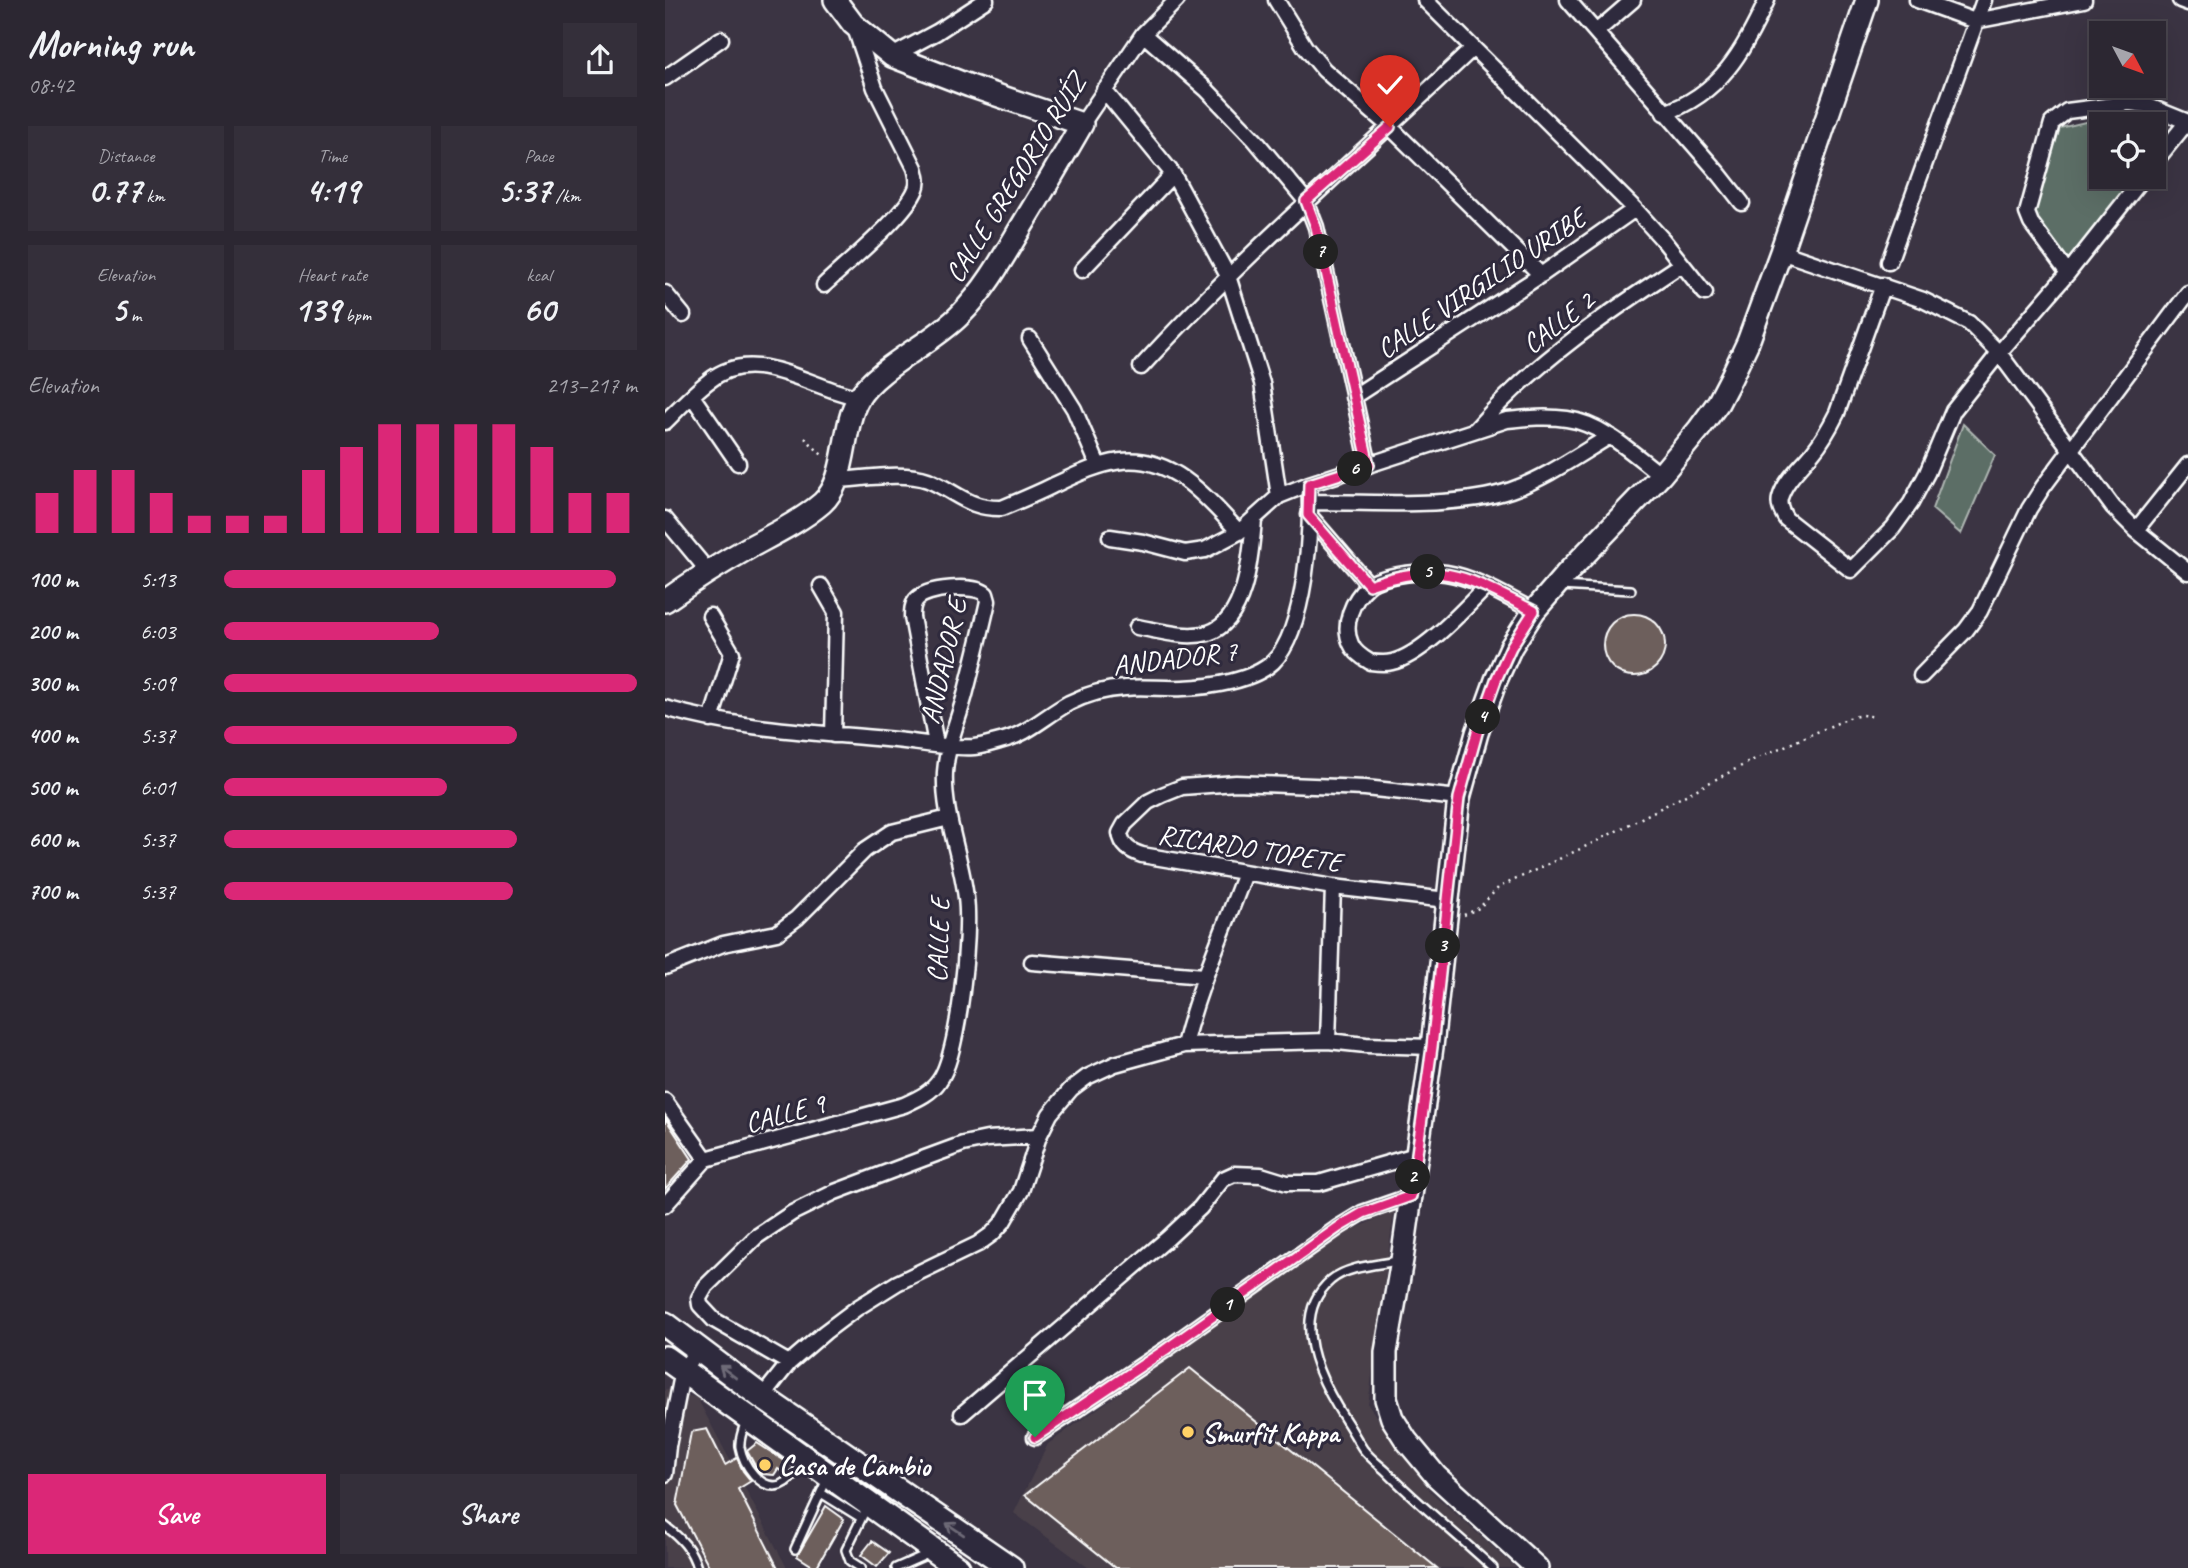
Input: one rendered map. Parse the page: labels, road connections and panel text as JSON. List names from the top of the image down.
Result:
{
  "streets": {
    "street": [
      "CALLE GREGORIO RUÍZ",
      "CALLE VIRGILIO URIBE",
      "CALLE 2",
      "ANDADOR 7",
      "ANDADOR E",
      "RICARDO TOPETE",
      "CALLE E",
      "CALLE 9"
    ]
  },
  "crossings": [
    ["ANDADOR 7", "ANDADOR E"],
    ["ANDADOR 7", "CALLE E"],
    ["ANDADOR E", "CALLE E"],
    ["CALLE E", "CALLE 9"]
  ],
  "places": ["Smurfit Kappa", "Casa de Cambio"],
  "north": "bottom right",
  "page": {
    "heading": ["Morning run", "08:42"],
    "stats": [
      ["Distance", "0.77 km"],
      ["Time", "4:19"],
      ["Pace", "5:37 /km"],
      ["Elevation", "5 m"],
      ["Heart rate", "139 bpm"],
      ["kcal", "60"]
    ],
    "pins": [
      "7",
      "6",
      "5",
      "4",
      "3",
      "2",
      "1"
    ],
    "chart": ["Elevation", "213–217 m"],
    "list": [
      {
        "name": "100 m",
        "note": "5:13"
      },
      {
        "name": "200 m",
        "note": "6:03"
      },
      {
        "name": "300 m",
        "note": "5:09"
      },
      {
        "name": "400 m",
        "note": "5:37"
      },
      {
        "name": "500 m",
        "note": "6:01"
      },
      {
        "name": "600 m",
        "note": "5:37"
      },
      {
        "name": "700 m",
        "note": "5:37"
      }
    ],
    "buttons": ["Save", "Share"]
  }
}
